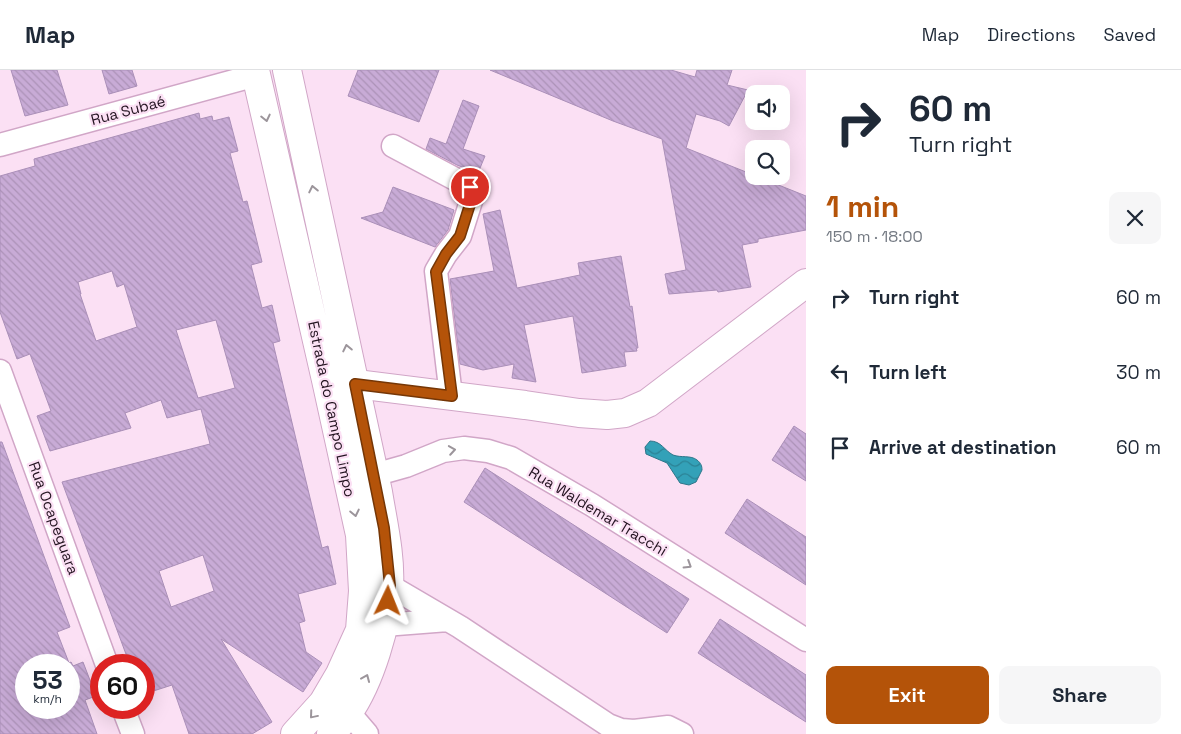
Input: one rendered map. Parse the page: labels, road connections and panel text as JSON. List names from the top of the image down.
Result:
{
  "streets": {
    "main road": ["Estrada do Campo Limpo"],
    "street": ["Rua Subaé", "Rua Waldemar Tracchi", "Rua Ocapeguara"]
  },
  "crossings": [
    ["Rua Subaé", "Estrada do Campo Limpo"],
    ["Estrada do Campo Limpo", "Rua Waldemar Tracchi"]
  ],
  "page": {
    "header": "Map",
    "nav": ["Map", "Directions", "Saved"],
    "turn": ["60 m", "Turn right"],
    "heading": ["1 min", "150 m · 18:00"],
    "list": [
      {
        "name": "Turn right",
        "value": "60 m"
      },
      {
        "name": "Turn left",
        "value": "30 m"
      },
      {
        "name": "Arrive at destination",
        "value": "60 m"
      }
    ],
    "speed": "53 km/h",
    "limit": "60",
    "buttons": ["Exit", "Share"]
  }
}
